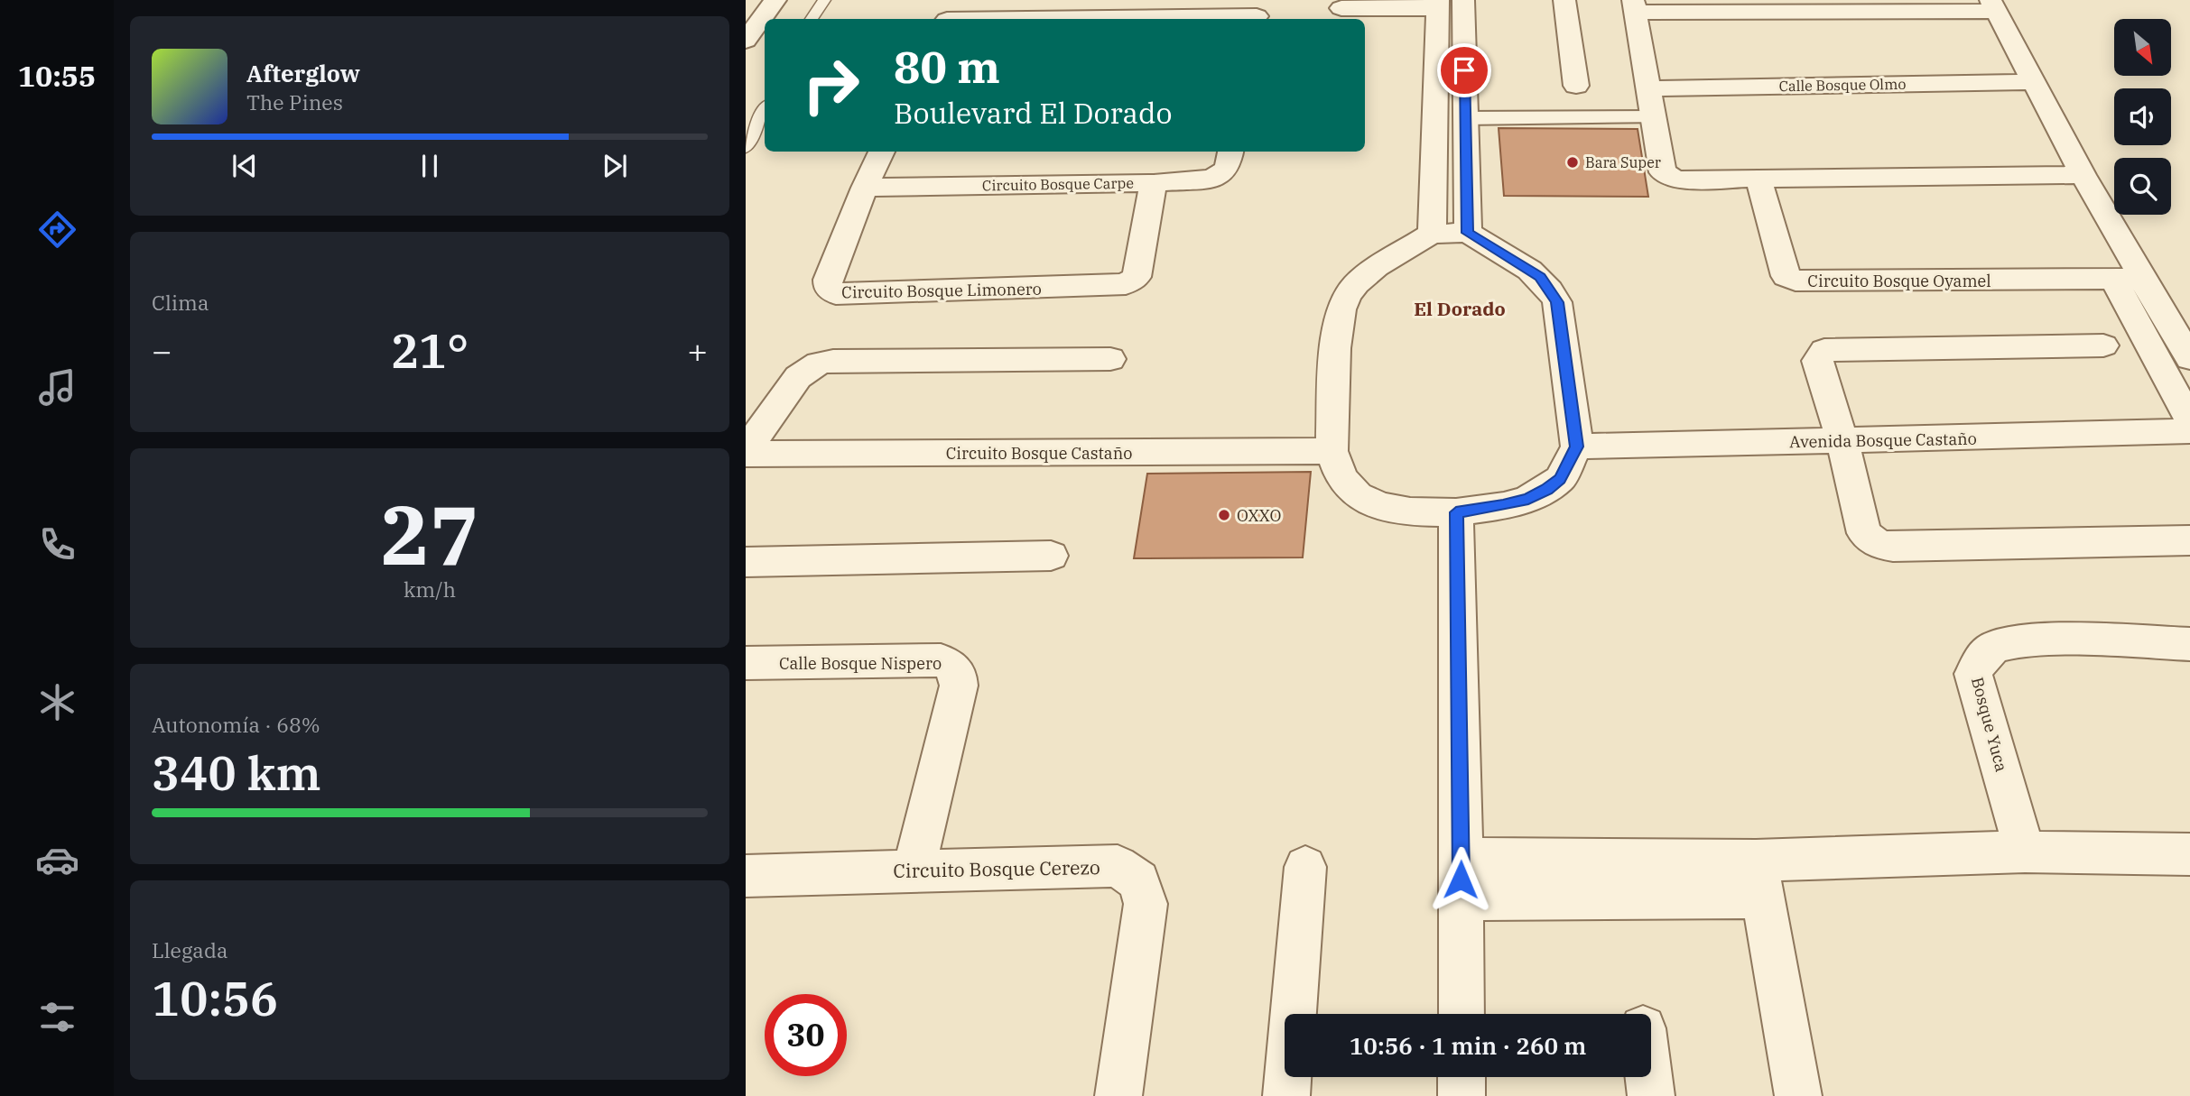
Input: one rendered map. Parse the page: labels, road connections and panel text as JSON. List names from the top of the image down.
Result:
{
  "streets": {
    "street": [
      "Calle Bosque Olmo",
      "Circuito Bosque Carpe",
      "Circuito Bosque Oyamel",
      "Circuito Bosque Limonero",
      "Avenida Bosque Castaño",
      "Circuito Bosque Castaño",
      "Calle Bosque Nispero",
      "Bosque Yuca",
      "Circuito Bosque Cerezo"
    ]
  },
  "crossings": [
    ["Circuito Bosque Carpe", "Circuito Bosque Limonero"],
    ["Calle Bosque Nispero", "Circuito Bosque Cerezo"]
  ],
  "districts": ["El Dorado"],
  "places": ["Bara Super", "OXXO"],
  "north": "bottom right",
  "page": {
    "tabs": "10:55",
    "turn": ["80 m", "Boulevard El Dorado"],
    "song": ["Afterglow", "The Pines"],
    "tile": [
      "Clima",
      ["27", "km/h"],
      ["Autonomía · 68%", "340 km"],
      ["Llegada", "10:56"]
    ],
    "heat": ["−", "21°", "+"],
    "limit": "30",
    "trip": "10:56 · 1 min · 260 m"
  }
}
